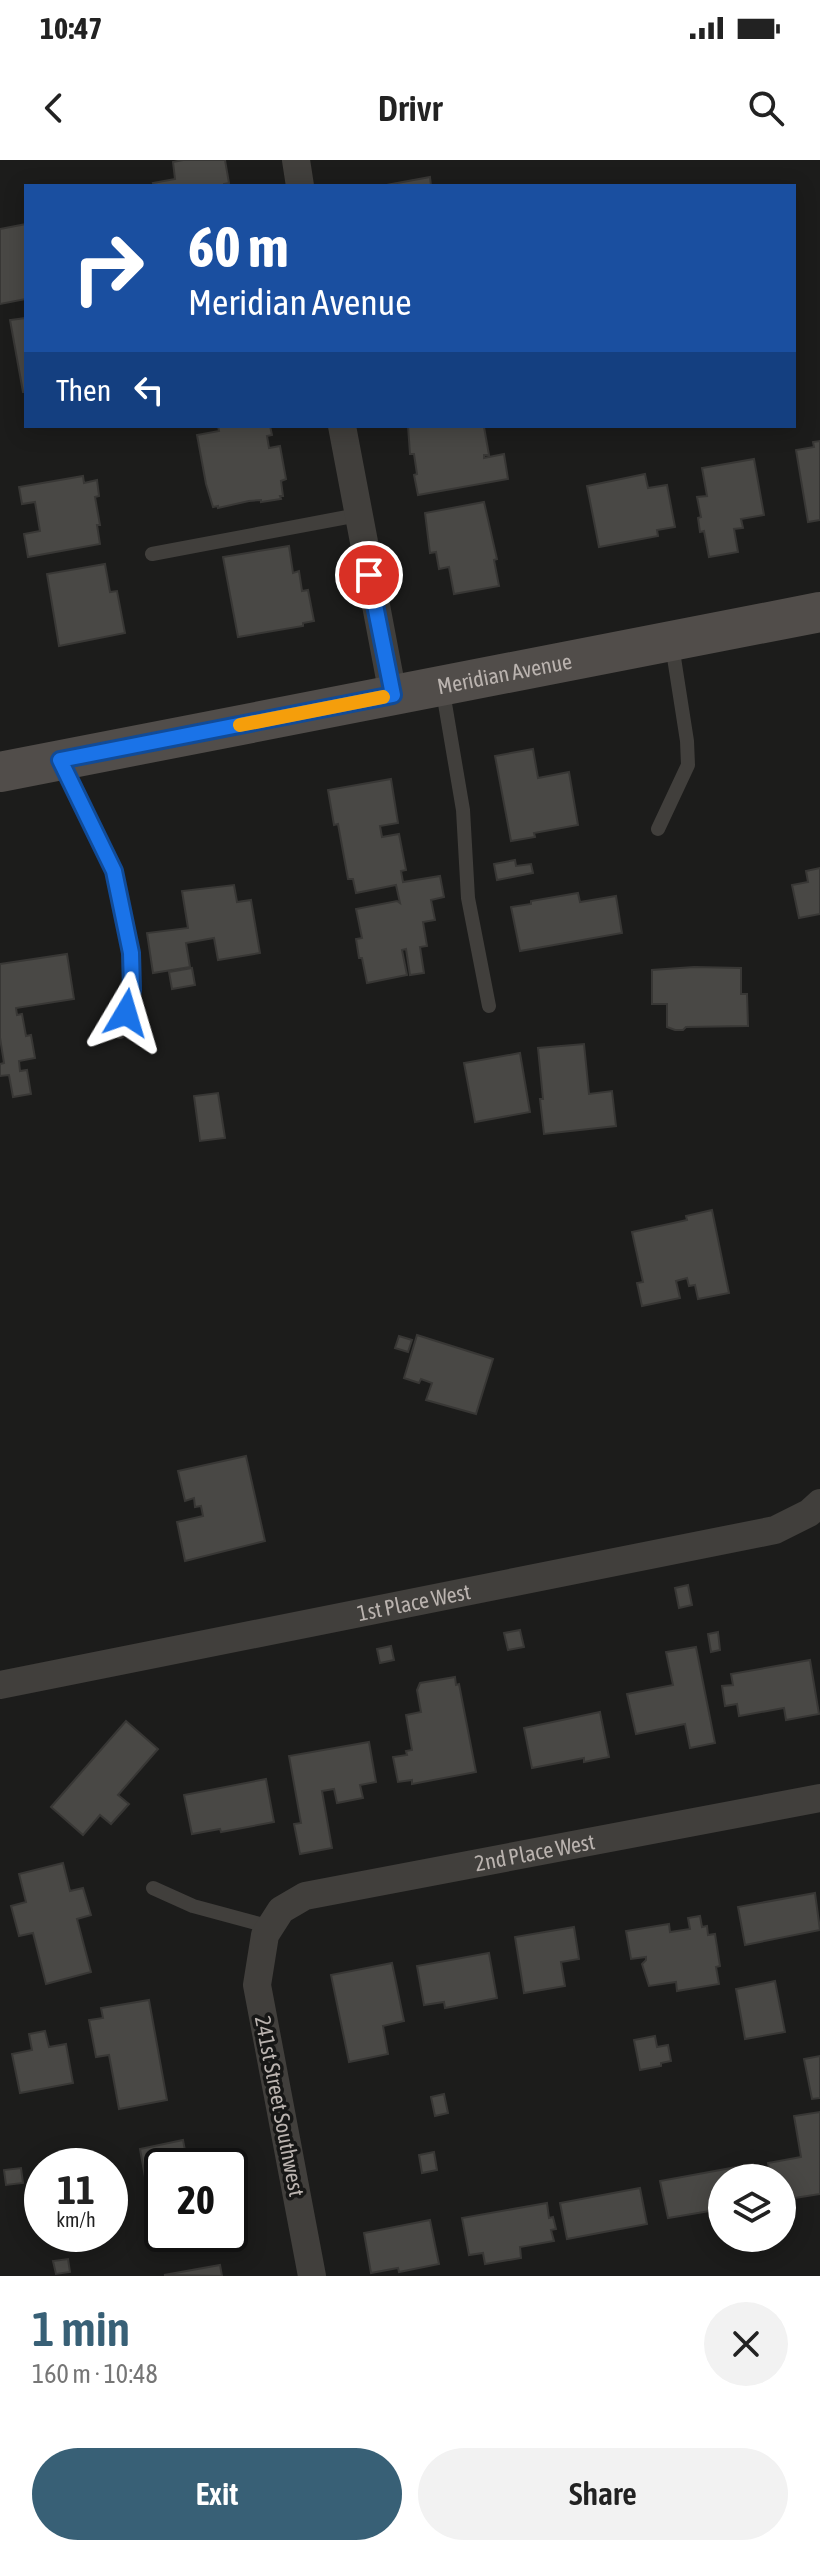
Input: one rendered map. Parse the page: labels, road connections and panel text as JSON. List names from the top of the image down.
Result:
{
  "streets": {
    "main road": ["Meridian Avenue"],
    "street": ["1st Place West", "2nd Place West", "241st Street Southwest"]
  },
  "crossings": [
    ["2nd Place West", "241st Street Southwest"]
  ],
  "page": {
    "status": "10:47",
    "header": "Drivr",
    "turn": ["60 m", "Meridian Avenue"],
    "then": "Then",
    "speed": "11 km/h",
    "limit": "20",
    "heading": ["1 min", "160 m · 10:48"],
    "buttons": ["Exit", "Share"]
  }
}
